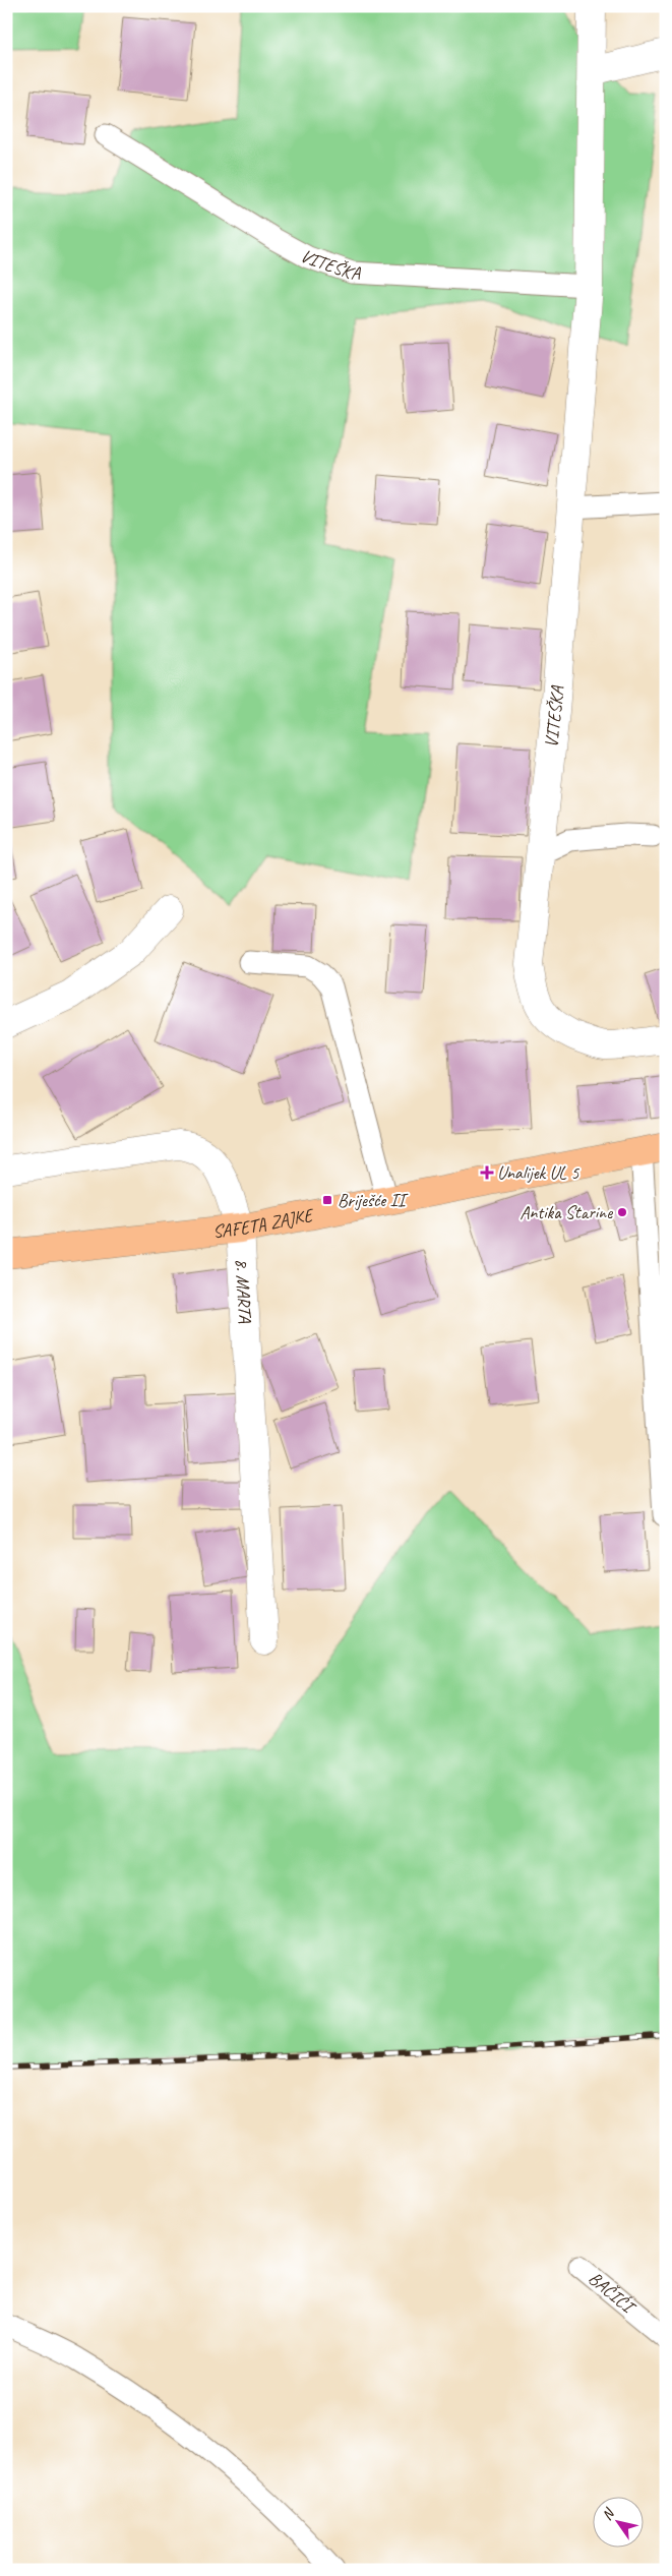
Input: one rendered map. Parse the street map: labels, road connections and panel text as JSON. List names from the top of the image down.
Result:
{
  "streets": {
    "main road": ["SAFETA ZAJKE"],
    "street": ["VITEŠKA", "8. MARTA"],
    "lane": ["BAČIĆI"]
  },
  "crossings": [
    ["SAFETA ZAJKE", "8. MARTA"]
  ],
  "places": {
    "health": ["Unalijek UL 5"],
    "transit": ["Briješće II"],
    "other": ["Antika Starine"]
  },
  "north": "top left"
}
